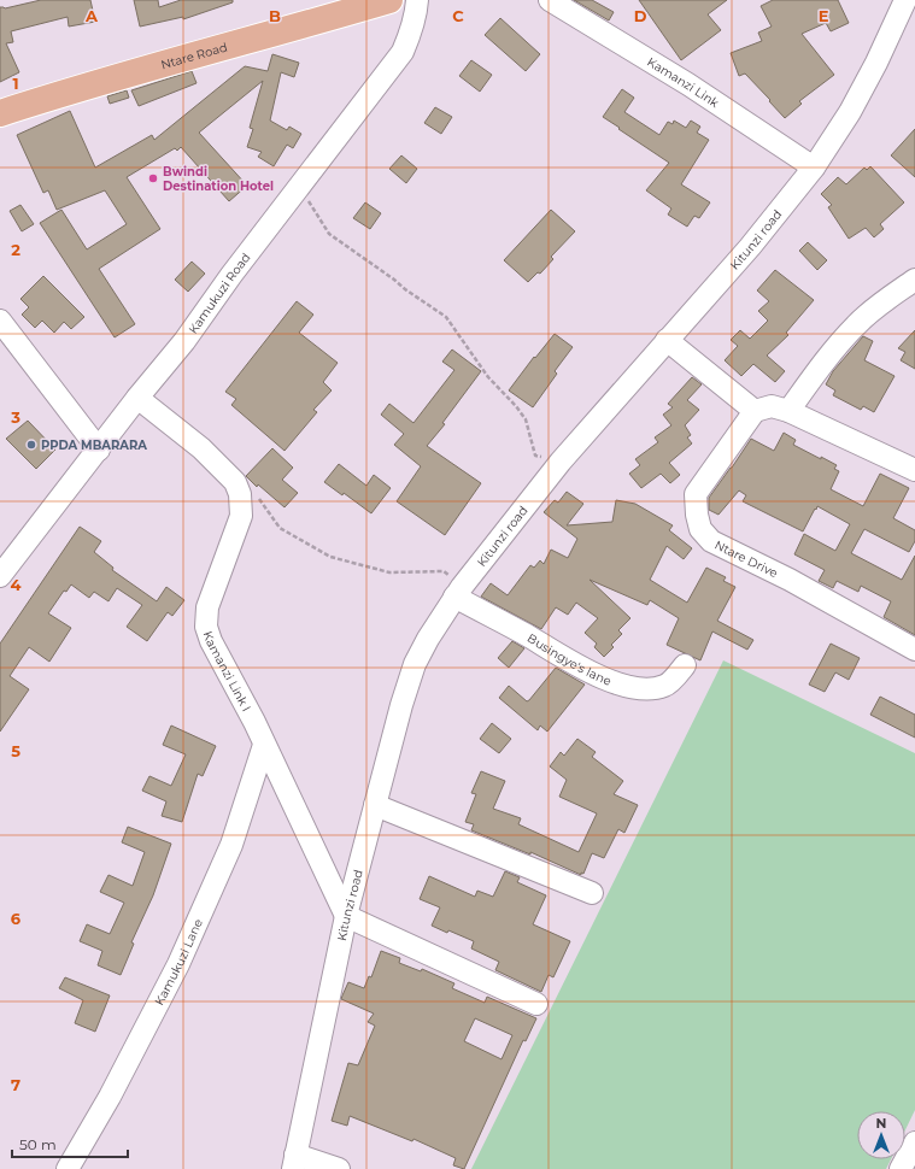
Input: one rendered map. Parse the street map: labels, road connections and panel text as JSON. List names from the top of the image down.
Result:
{
  "streets": {
    "main road": ["Ntare Road"],
    "street": [
      "Kamanzi Link",
      "Kitunzi road",
      "Kamukuzi Road",
      "Ntare Drive",
      "Busingye's lane",
      "Kamanzi Link I",
      "Kamukuzi Lane"
    ]
  },
  "crossings": [
    ["Kamanzi Link", "Kitunzi road"],
    ["Kitunzi road", "Busingye's lane"],
    ["Kitunzi road", "Kamanzi Link I"],
    ["Kamanzi Link I", "Kamukuzi Lane"]
  ],
  "places": ["Bwindi Destination Hotel", "PPDA MBARARA"],
  "scale_bar": "50 m",
  "north": "top",
  "grid": {
    "columns": [
      "A",
      "B",
      "C",
      "D",
      "E"
    ],
    "rows": [
      "1",
      "2",
      "3",
      "4",
      "5",
      "6",
      "7"
    ]
  }
}
